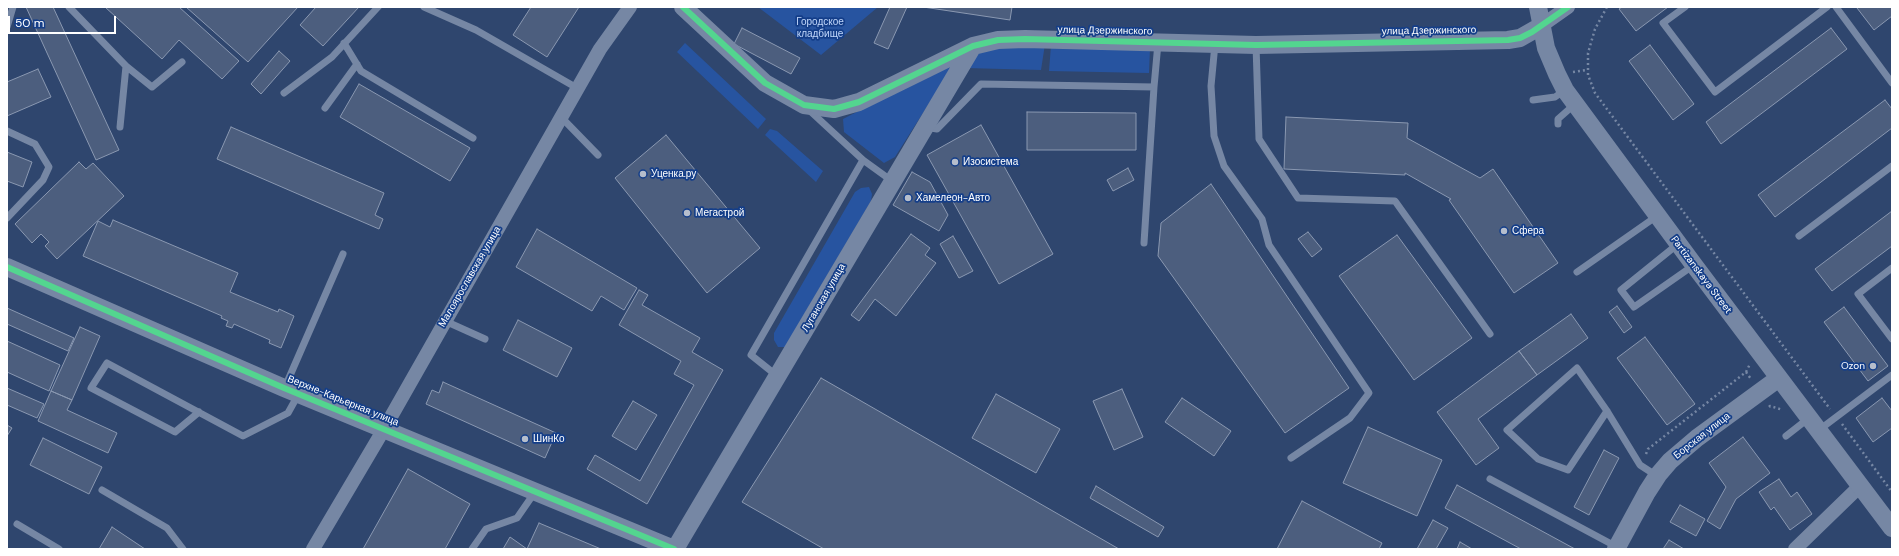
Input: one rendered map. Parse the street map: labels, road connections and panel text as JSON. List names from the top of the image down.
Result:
{
  "streets": {
    "street": [
      "улица Дзержинского",
      "Partizanskaya Street",
      "Малоярославская улица",
      "Луганская улица",
      "Верхне-Карьерная улица",
      "Борская улица"
    ]
  },
  "crossings": [
    ["улица Дзержинского", "Partizanskaya Street"],
    ["улица Дзержинского", "Луганская улица"],
    ["Partizanskaya Street", "Борская улица"],
    ["Малоярославская улица", "Верхне-Карьерная улица"],
    ["Луганская улица", "Верхне-Карьерная улица"]
  ],
  "parks": ["Городское кладбище"],
  "places": [
    "Изосистема",
    "Уценка.ру",
    "Хамелеон-Авто",
    "Мегастрой",
    "Сфера",
    "Ozon",
    "ШинКо"
  ],
  "scale_bar": "50 m"
}
